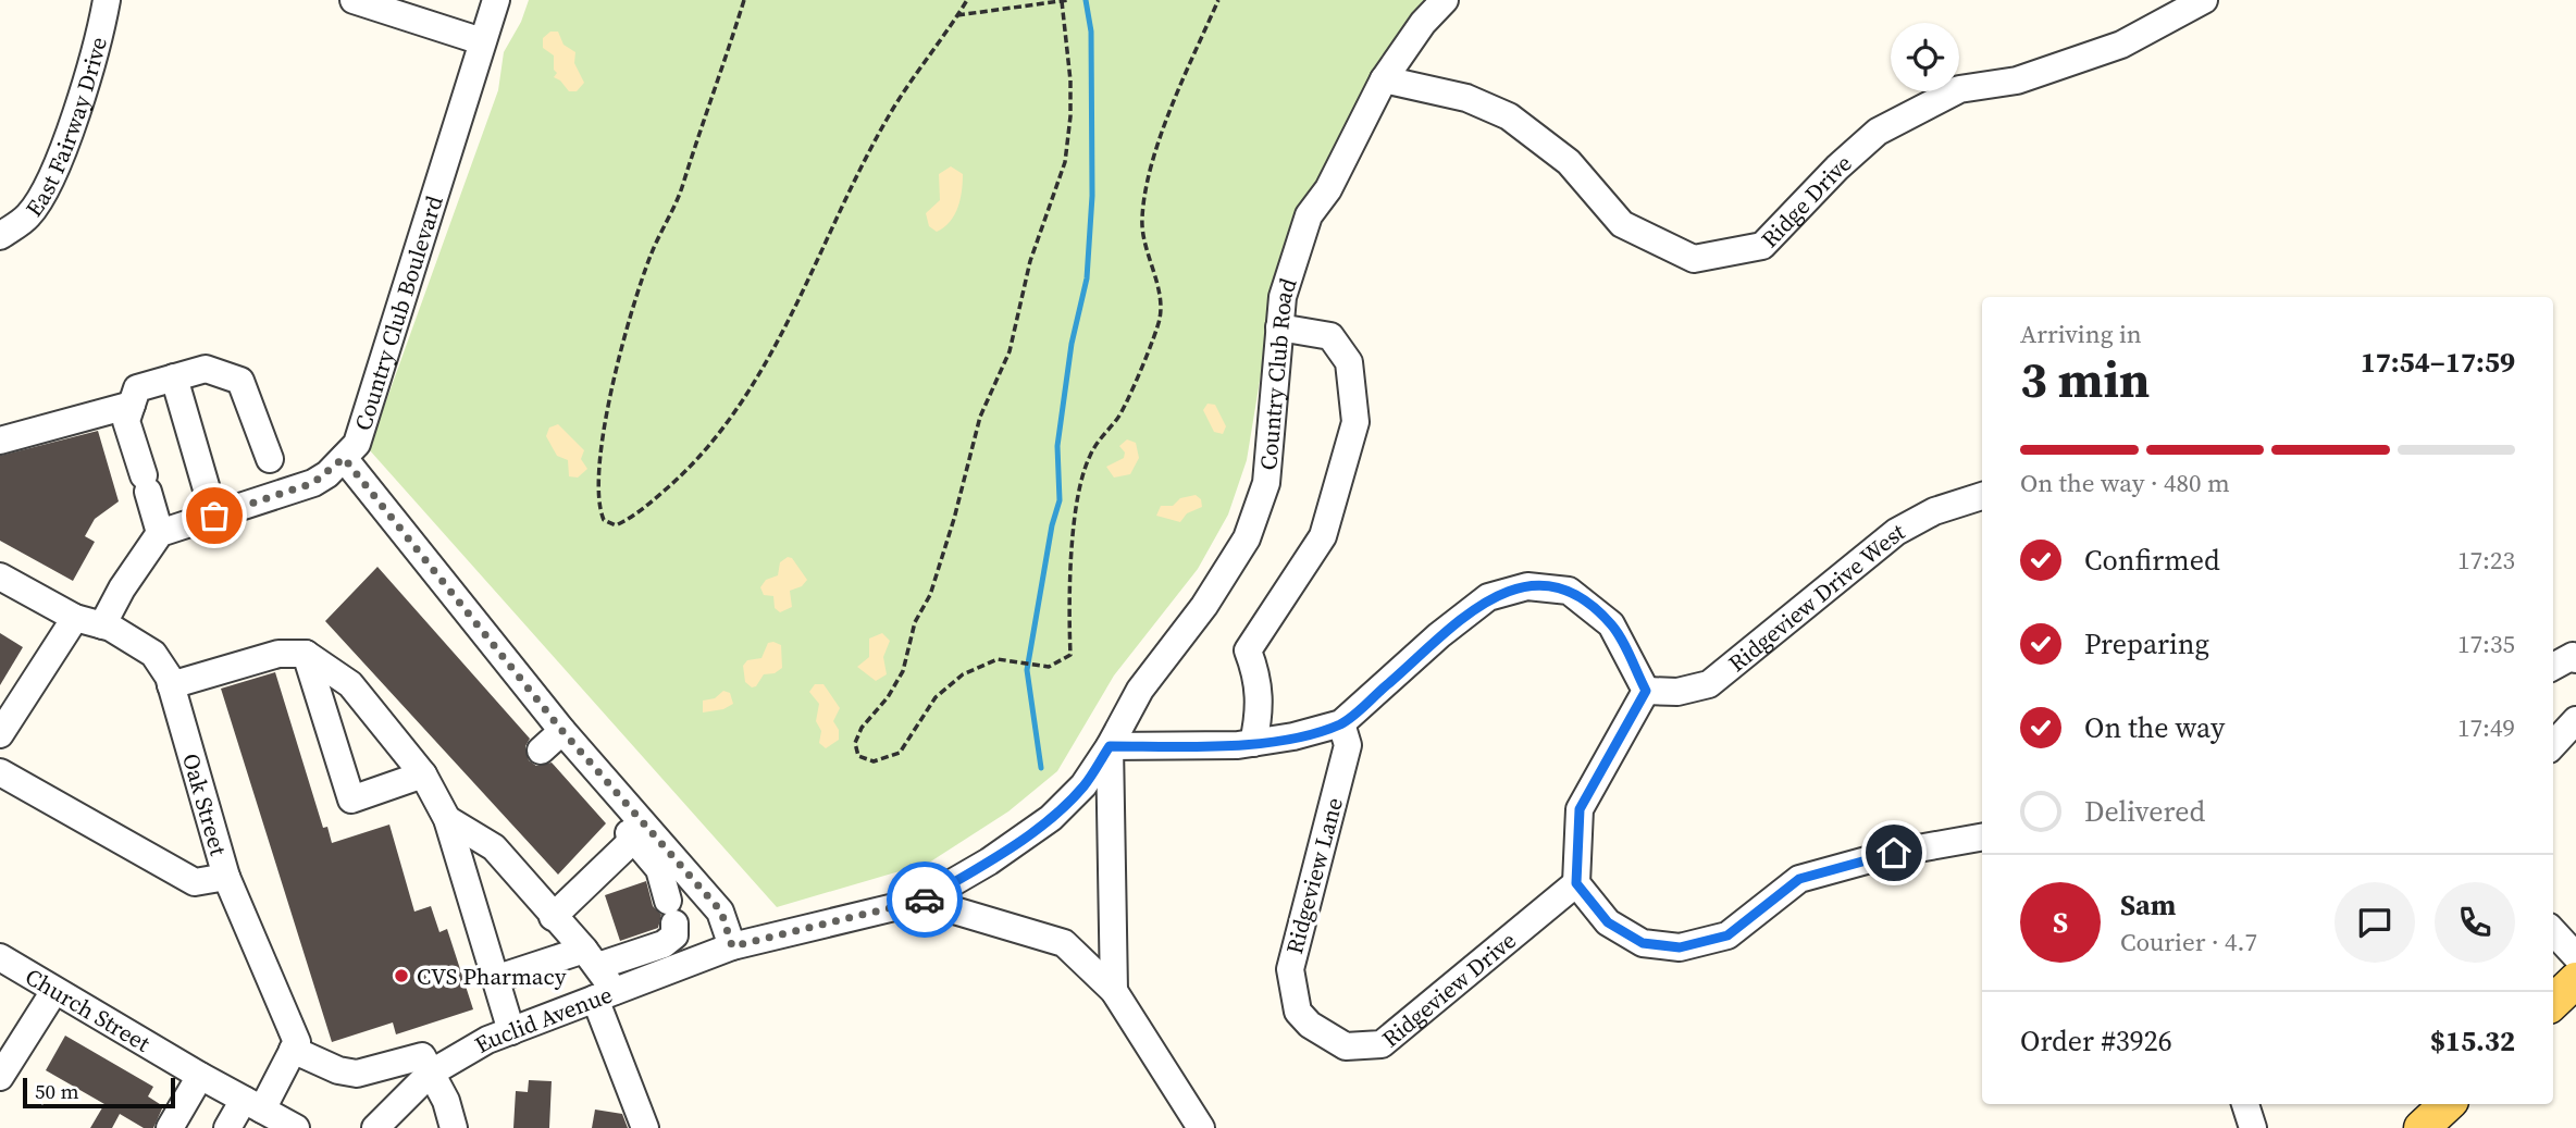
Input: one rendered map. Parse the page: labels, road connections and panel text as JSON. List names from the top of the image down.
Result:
{
  "streets": {
    "street": [
      "East Fairway Drive",
      "Ridge Drive",
      "Country Club Boulevard",
      "Country Club Road",
      "Ridgeview Drive West",
      "Oak Street",
      "Ridgeview Lane",
      "Ridgeview Drive",
      "Church Street",
      "Euclid Avenue"
    ]
  },
  "crossings": [
    ["Ridge Drive", "Country Club Road"],
    ["Country Club Road", "Euclid Avenue"],
    ["Ridgeview Lane", "Ridgeview Drive"]
  ],
  "places": ["CVS Pharmacy"],
  "scale_bar": "50 m",
  "page": {
    "heading": ["3 min", "Arriving in", "17:54–17:59"],
    "panel": [
      "Sam",
      "Courier · 4.7",
      "Order #3926",
      "$15.32"
    ],
    "bar": "On the way · 480 m",
    "list": [
      ["Confirmed", "17:23"],
      ["Preparing", "17:35"],
      ["On the way", "17:49"],
      "Delivered"
    ],
    "round": "S",
    "scale": "50 m"
  }
}
